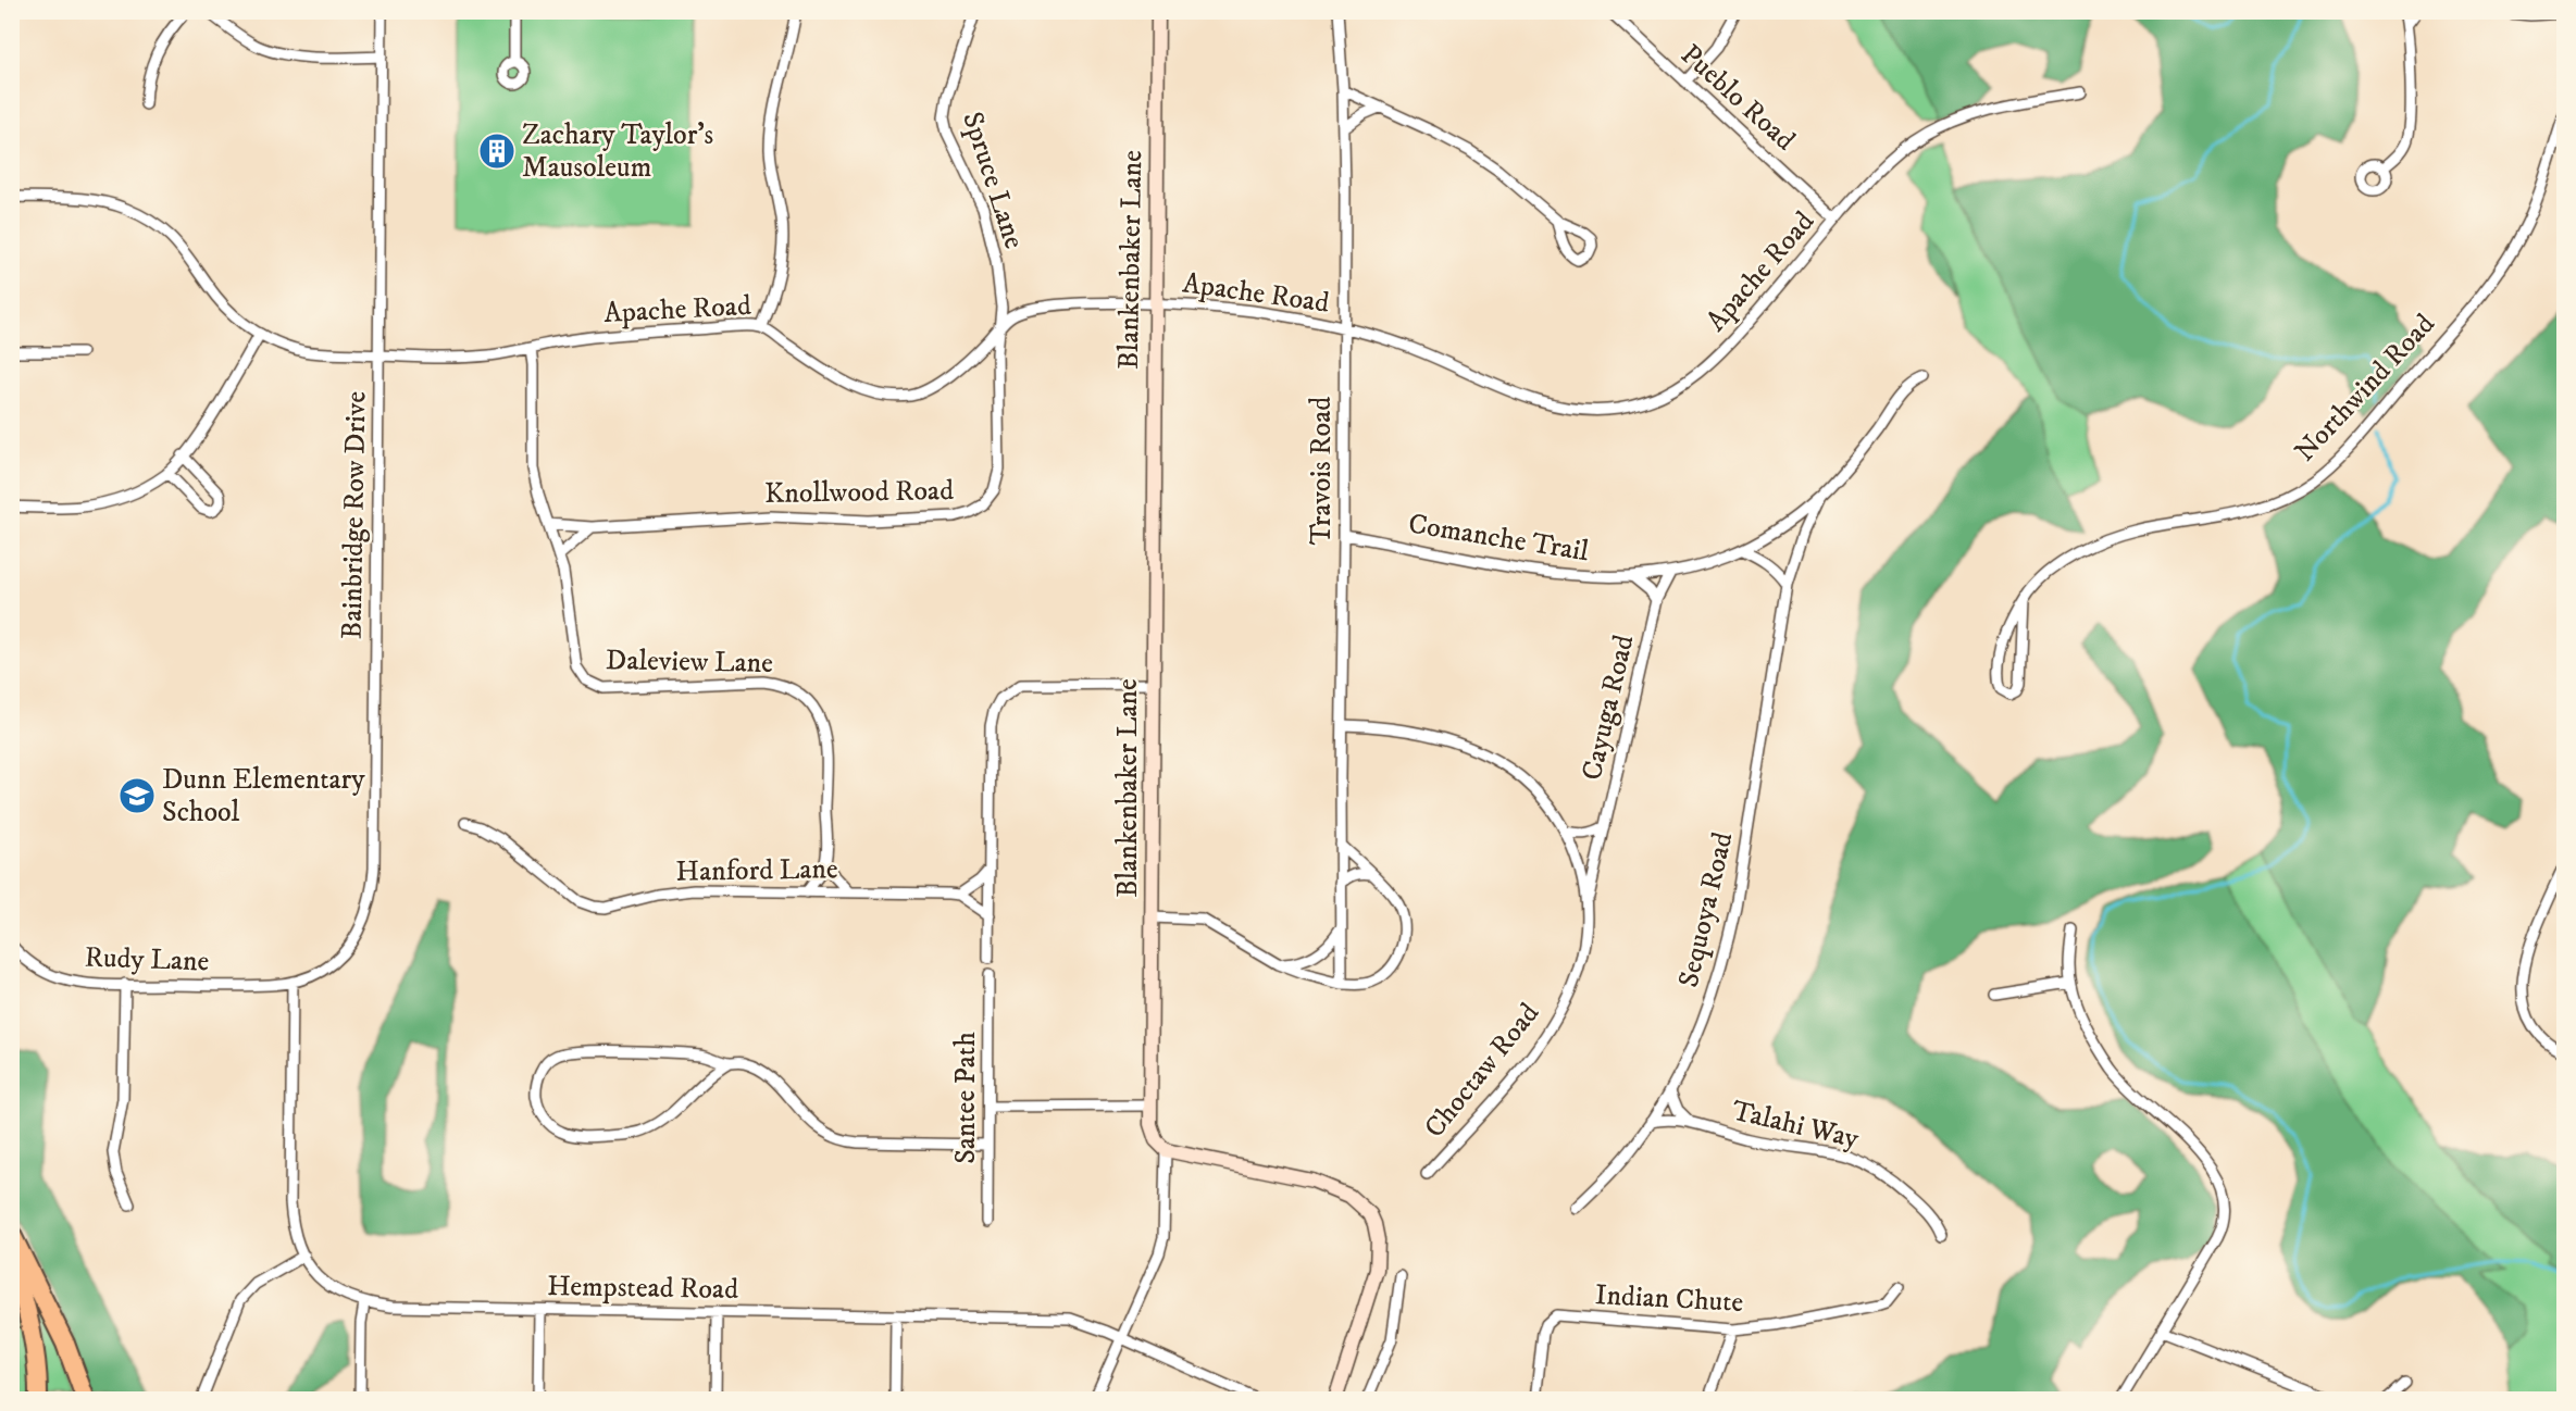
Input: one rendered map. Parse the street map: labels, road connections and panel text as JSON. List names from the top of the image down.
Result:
{
  "streets": {
    "street": [
      "Pueblo Road",
      "Spruce Lane",
      "Blankenbaker Lane",
      "Apache Road",
      "Northwind Road",
      "Travois Road",
      "Knollwood Road",
      "Bainbridge Row Drive",
      "Comanche Trail",
      "Daleview Lane",
      "Cayuga Road",
      "Hanford Lane",
      "Sequoya Road",
      "Rudy Lane",
      "Choctaw Road",
      "Santee Path",
      "Talahi Way",
      "Hempstead Road",
      "Indian Chute"
    ]
  },
  "crossings": [
    ["Pueblo Road", "Apache Road"],
    ["Spruce Lane", "Apache Road"],
    ["Spruce Lane", "Knollwood Road"],
    ["Blankenbaker Lane", "Apache Road"],
    ["Apache Road", "Travois Road"],
    ["Apache Road", "Knollwood Road"],
    ["Apache Road", "Bainbridge Row Drive"],
    ["Apache Road", "Daleview Lane"],
    ["Travois Road", "Comanche Trail"],
    ["Travois Road", "Choctaw Road"],
    ["Knollwood Road", "Daleview Lane"],
    ["Bainbridge Row Drive", "Rudy Lane"],
    ["Bainbridge Row Drive", "Hempstead Road"],
    ["Comanche Trail", "Cayuga Road"],
    ["Comanche Trail", "Sequoya Road"],
    ["Cayuga Road", "Choctaw Road"],
    ["Sequoya Road", "Talahi Way"],
    ["Rudy Lane", "Hempstead Road"]
  ],
  "places": {
    "building": ["Zachary Taylor's Mausoleum"],
    "school or university": ["Dunn Elementary School"]
  }
}
